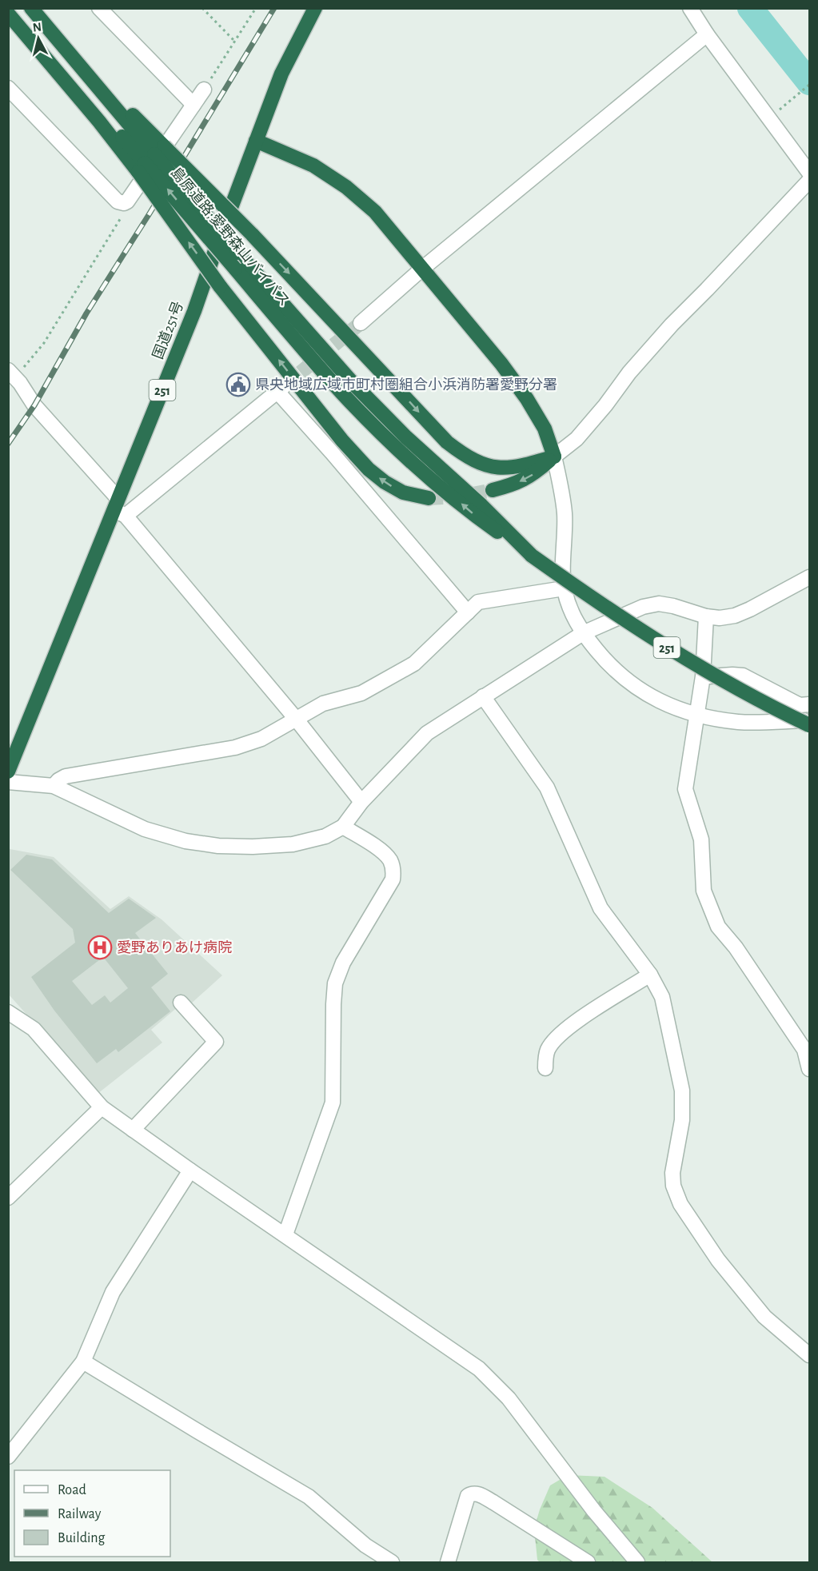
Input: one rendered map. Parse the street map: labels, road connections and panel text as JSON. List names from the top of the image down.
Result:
{
  "streets": {
    "highway": ["島原道路;愛野森山バイパス", "国道251号", "251"]
  },
  "crossings": [
    ["島原道路;愛野森山バイパス", "251"]
  ],
  "places": {
    "public building": ["県央地域広域市町村圏組合小浜消防署愛野分署"],
    "hospital": ["愛野ありあけ病院"]
  },
  "legend": ["Road", "Railway", "Building"],
  "north": "top"
}
